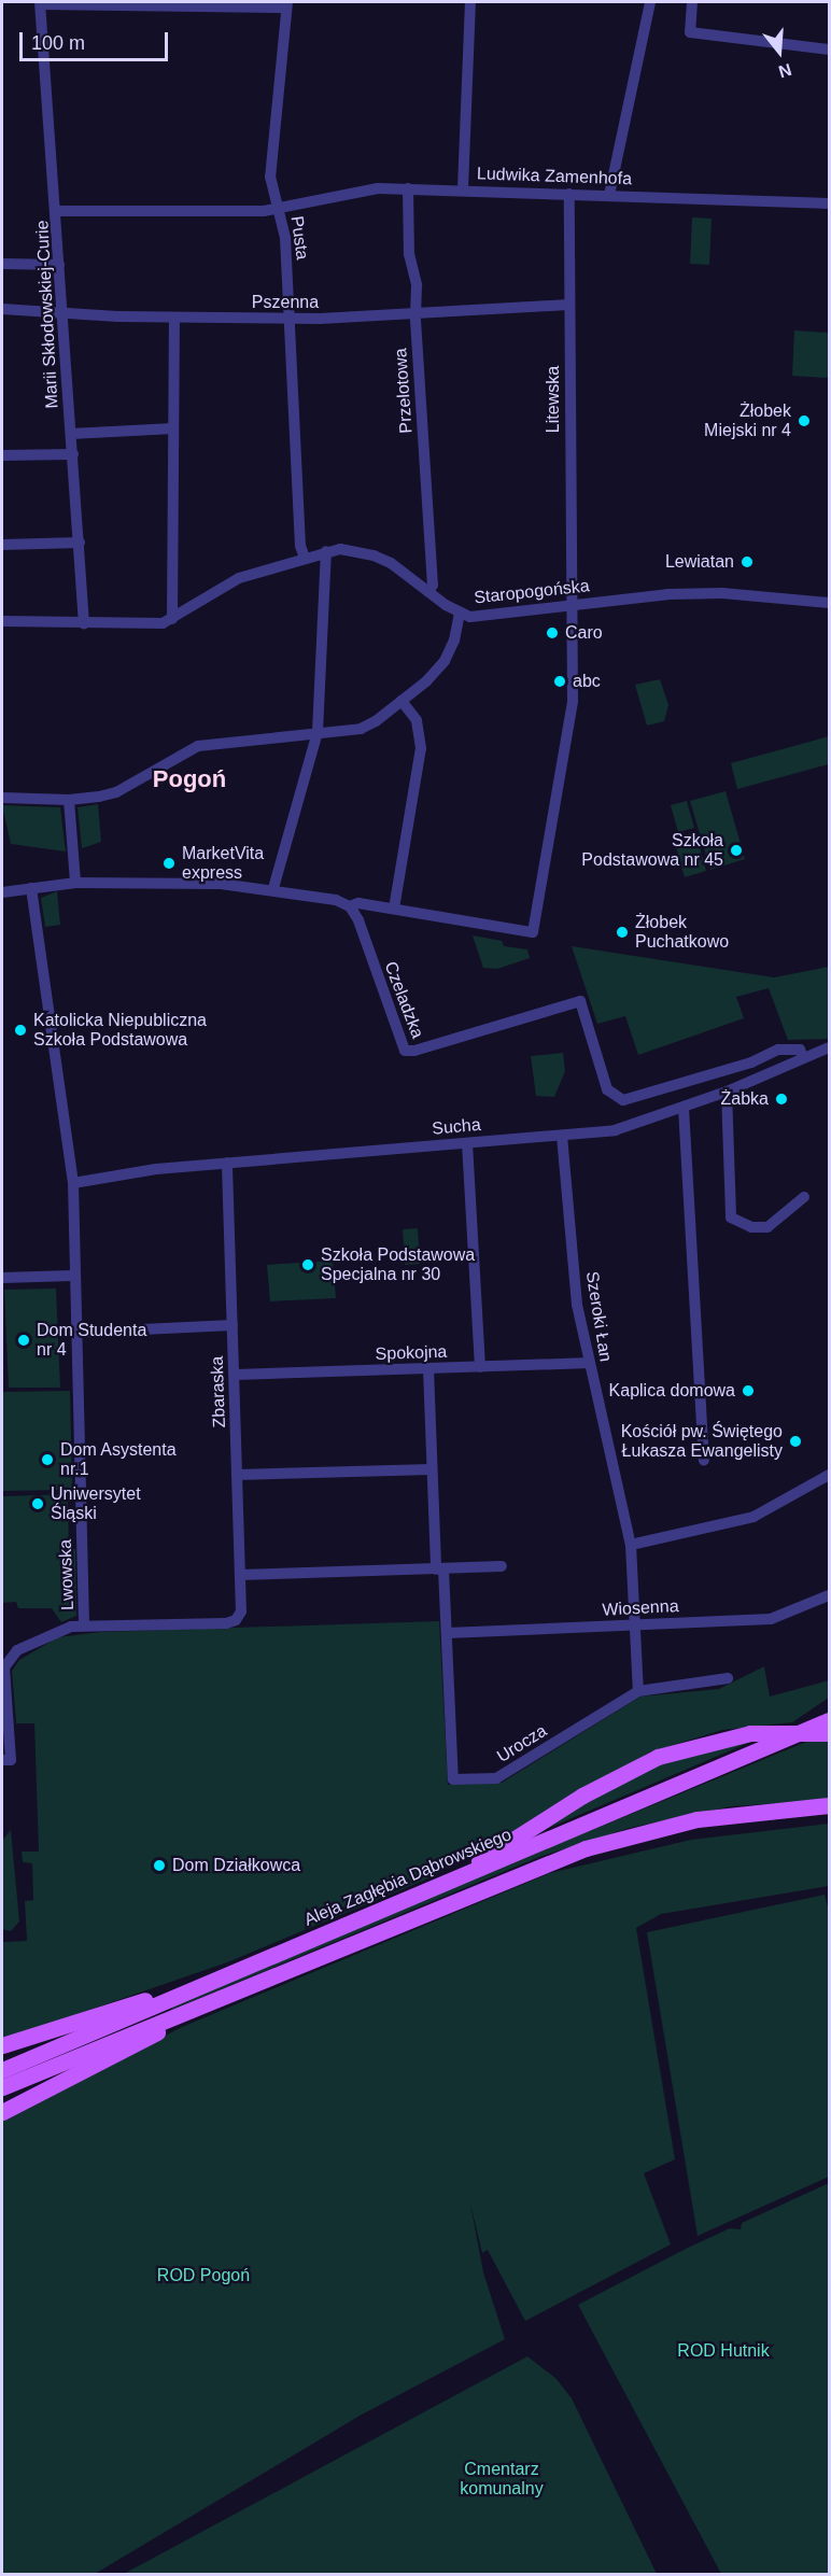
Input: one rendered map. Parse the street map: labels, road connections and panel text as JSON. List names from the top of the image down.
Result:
{
  "streets": {
    "main road": ["Aleja Zagłębia Dąbrowskiego"],
    "street": [
      "Ludwika Zamenhofa",
      "Pusta",
      "Pszenna",
      "Marii Skłodowskiej-Curie",
      "Przelotowa",
      "Litewska",
      "Staropogońska",
      "Czeladzka",
      "Sucha",
      "Szeroki Łan",
      "Spokojna",
      "Zbaraska",
      "Lwowska",
      "Wiosenna",
      "Urocza"
    ]
  },
  "crossings": [
    ["Ludwika Zamenhofa", "Pusta"],
    ["Ludwika Zamenhofa", "Marii Skłodowskiej-Curie"],
    ["Ludwika Zamenhofa", "Przelotowa"],
    ["Ludwika Zamenhofa", "Litewska"],
    ["Pusta", "Pszenna"],
    ["Pusta", "Staropogońska"],
    ["Pszenna", "Marii Skłodowskiej-Curie"],
    ["Pszenna", "Przelotowa"],
    ["Pszenna", "Litewska"],
    ["Marii Skłodowskiej-Curie", "Staropogońska"],
    ["Przelotowa", "Staropogońska"],
    ["Litewska", "Staropogońska"],
    ["Czeladzka", "Sucha"],
    ["Sucha", "Szeroki Łan"],
    ["Sucha", "Zbaraska"],
    ["Sucha", "Lwowska"],
    ["Szeroki Łan", "Spokojna"],
    ["Szeroki Łan", "Wiosenna"],
    ["Szeroki Łan", "Urocza"],
    ["Spokojna", "Zbaraska"],
    ["Spokojna", "Urocza"],
    ["Zbaraska", "Lwowska"],
    ["Wiosenna", "Urocza"]
  ],
  "districts": ["Pogoń"],
  "parks": ["ROD Pogoń", "ROD Hutnik", "Cmentarz komunalny"],
  "places": [
    "Żłobek Miejski nr 4",
    "Lewiatan",
    "Caro",
    "abc",
    "Szkoła Podstawowa nr 45",
    "MarketVita express",
    "Żłobek Puchatkowo",
    "Katolicka Niepubliczna Szkoła Podstawowa",
    "Żabka",
    "Szkoła Podstawowa Specjalna nr 30",
    "Dom Studenta nr 4",
    "Kaplica domowa",
    "Kościół pw. Świętego Łukasza Ewangelisty",
    "Dom Asystenta nr.1",
    "Uniwersytet Śląski",
    "Dom Działkowca"
  ],
  "scale_bar": "100 m",
  "north": "bottom"
}
